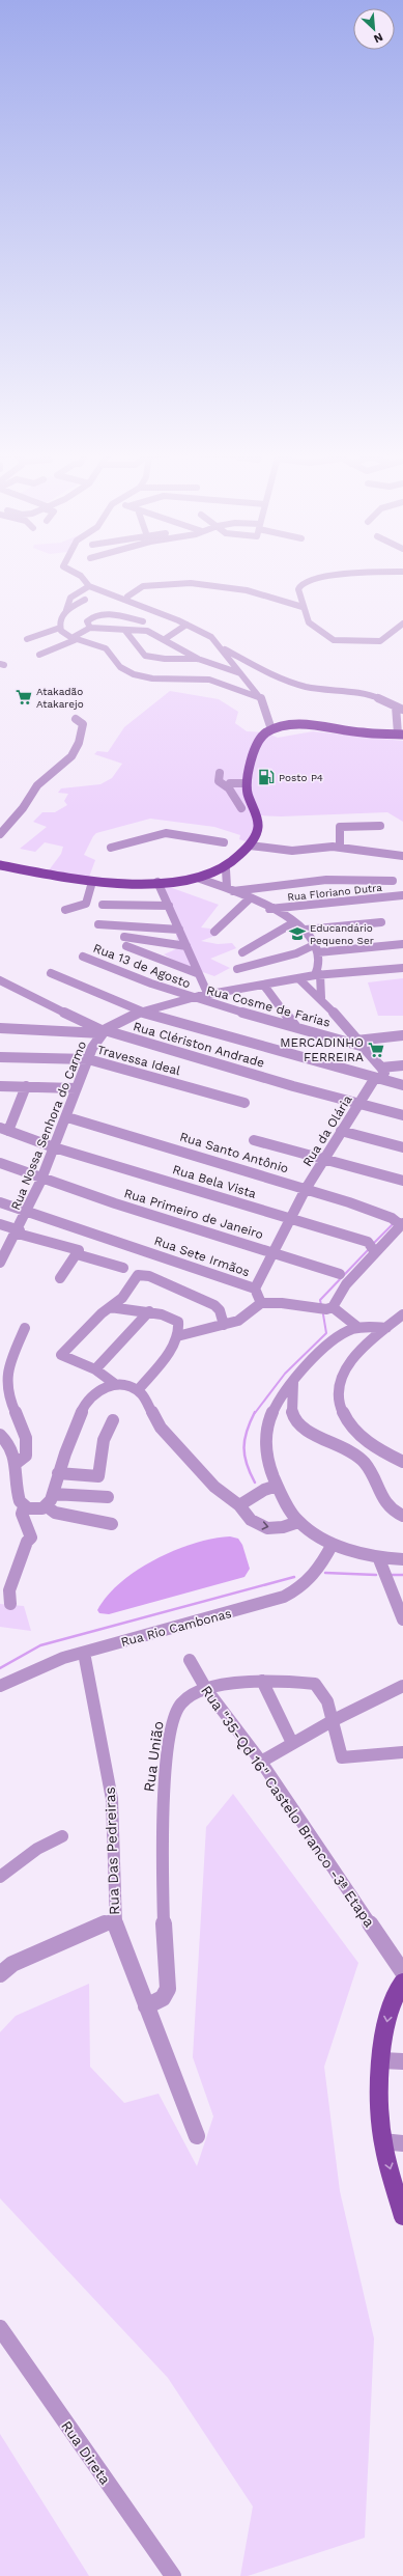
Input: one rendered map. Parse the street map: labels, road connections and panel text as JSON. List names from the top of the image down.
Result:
{
  "streets": {
    "street": [
      "Rua Floriano Dutra",
      "Rua 13 de Agosto",
      "Rua Cosme de Farias",
      "Rua Clériston Andrade",
      "Travessa Ideal",
      "Rua Nossa Senhora do Carmo",
      "Rua da Olária",
      "Rua Santo Antônio",
      "Rua Bela Vista",
      "Rua Primeiro de Janeiro",
      "Rua Sete Irmãos",
      "Rua Rio Cambonas",
      "Rua União",
      "Rua \"35-Qd 16\" Castelo Branco -3ª Etapa",
      "Rua Das Pedreiras",
      "Rua Direta"
    ]
  },
  "crossings": [
    ["Rua 13 de Agosto", "Rua Cosme de Farias"],
    ["Rua Clériston Andrade", "Rua Nossa Senhora do Carmo"],
    ["Rua Clériston Andrade", "Rua da Olária"],
    ["Travessa Ideal", "Rua Nossa Senhora do Carmo"],
    ["Rua Nossa Senhora do Carmo", "Rua Santo Antônio"],
    ["Rua Nossa Senhora do Carmo", "Rua Bela Vista"],
    ["Rua Nossa Senhora do Carmo", "Rua Primeiro de Janeiro"],
    ["Rua Nossa Senhora do Carmo", "Rua Sete Irmãos"],
    ["Rua da Olária", "Rua Santo Antônio"],
    ["Rua da Olária", "Rua Bela Vista"],
    ["Rua da Olária", "Rua Primeiro de Janeiro"],
    ["Rua da Olária", "Rua Sete Irmãos"],
    ["Rua Rio Cambonas", "Rua Das Pedreiras"],
    ["Rua União", "Rua \"35-Qd 16\" Castelo Branco -3ª Etapa"],
    ["Rua União", "Rua Das Pedreiras"]
  ],
  "places": {
    "supermarket": ["Atakadão Atakarejo", "MERCADINHO FERREIRA"],
    "fuel station": ["Posto P4"],
    "school or university": ["Educandário Pequeno Ser"]
  },
  "north": "bottom right"
}
